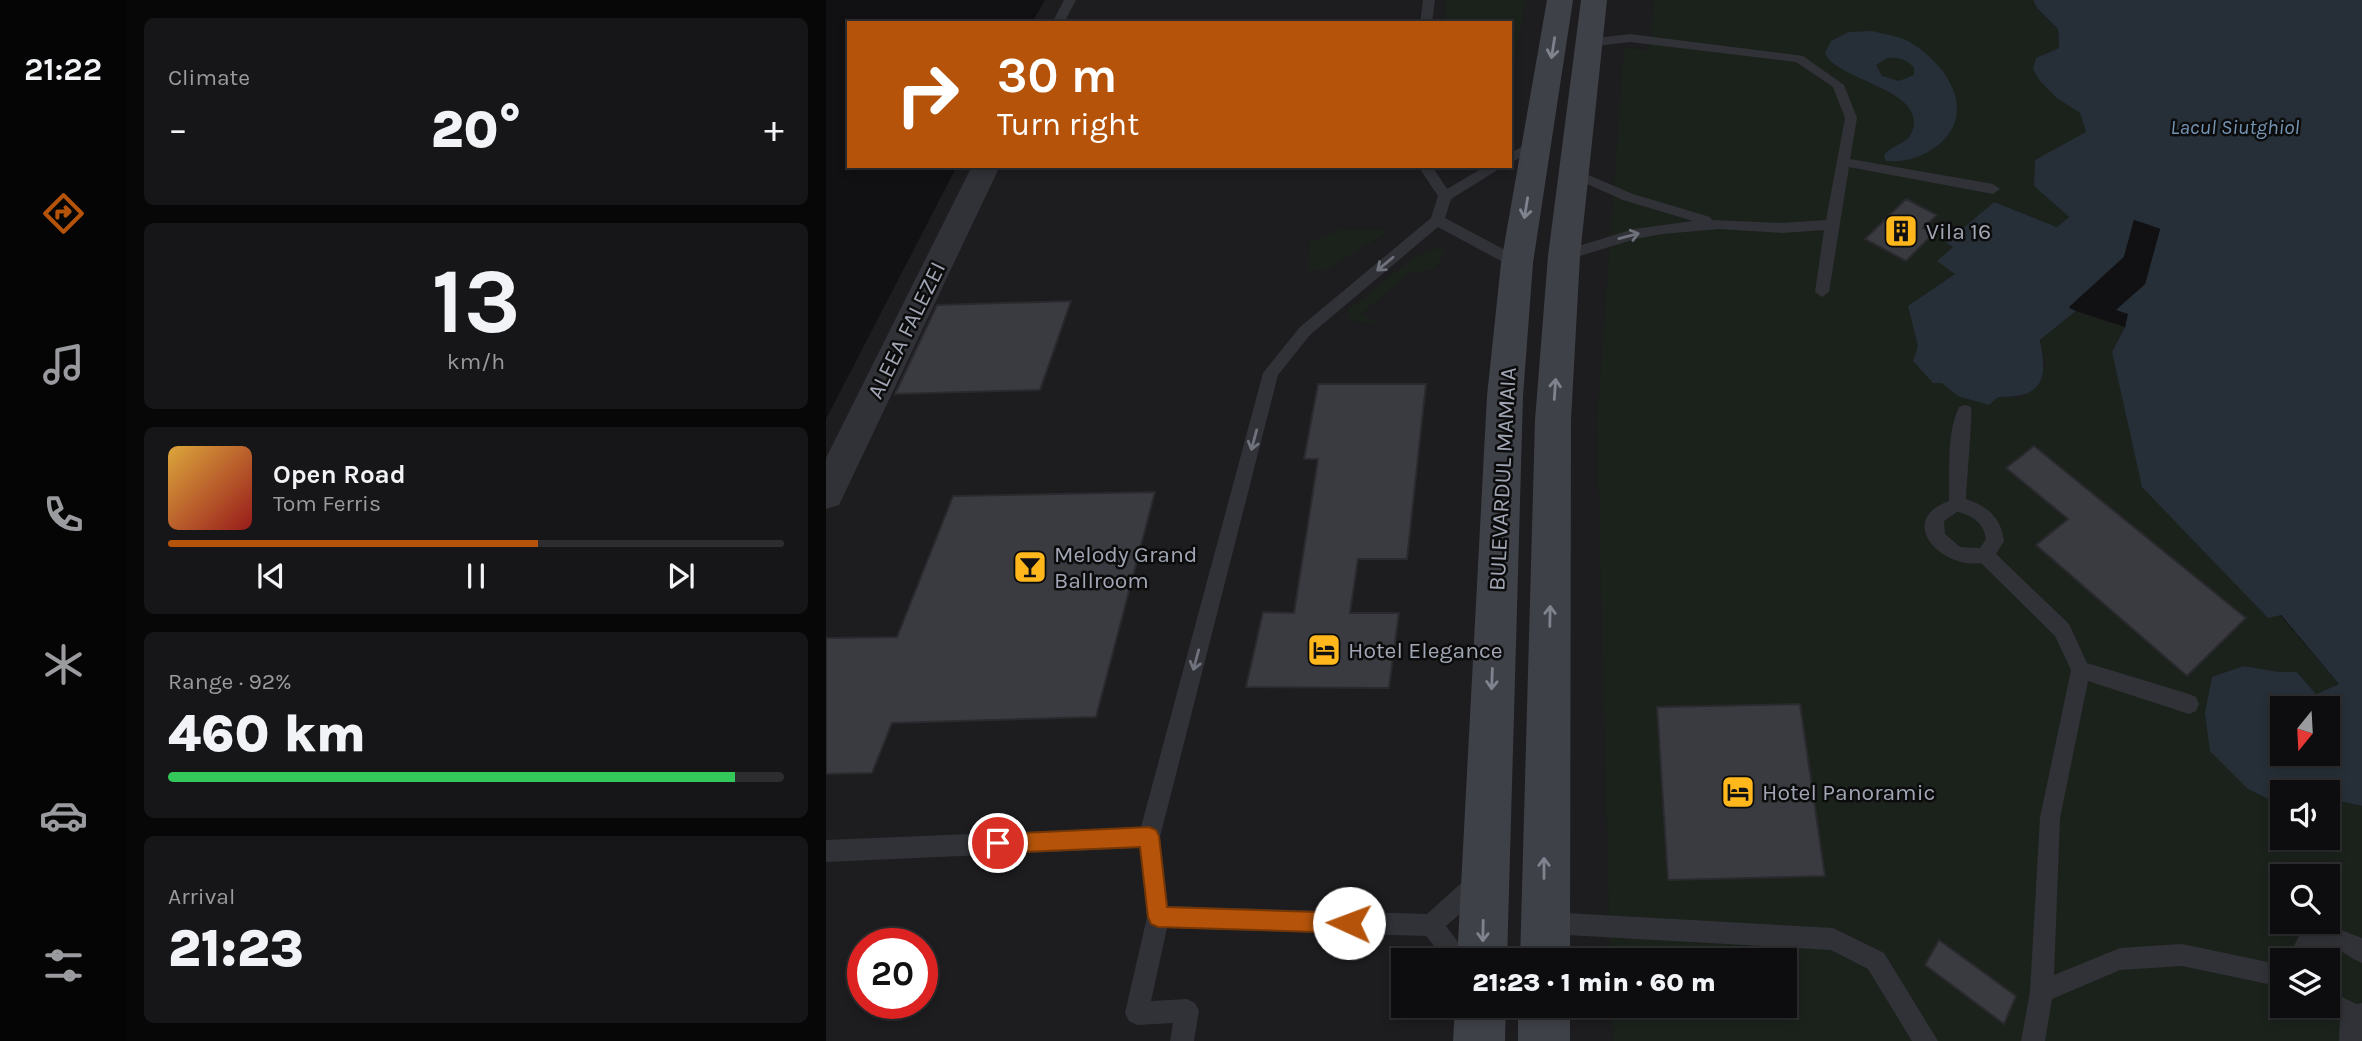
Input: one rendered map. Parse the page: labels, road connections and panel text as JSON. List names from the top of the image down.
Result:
{
  "streets": {
    "main road": ["BULEVARDUL MAMAIA"],
    "street": ["ALEEA FALEZEI"]
  },
  "water": ["Lacul Siutghiol"],
  "places": {
    "building": ["Vila 16"],
    "bar": ["Melody Grand Ballroom"],
    "hotel": ["Hotel Elegance", "Hotel Panoramic"]
  },
  "north": "bottom",
  "page": {
    "tabs": "21:22",
    "tile": [
      "Climate",
      ["13", "km/h"],
      ["Range · 92%", "460 km"],
      ["Arrival", "21:23"]
    ],
    "turn": ["30 m", "Turn right"],
    "heat": ["−", "20°", "+"],
    "song": ["Open Road", "Tom Ferris"],
    "limit": "20",
    "trip": "21:23 · 1 min · 60 m"
  }
}
